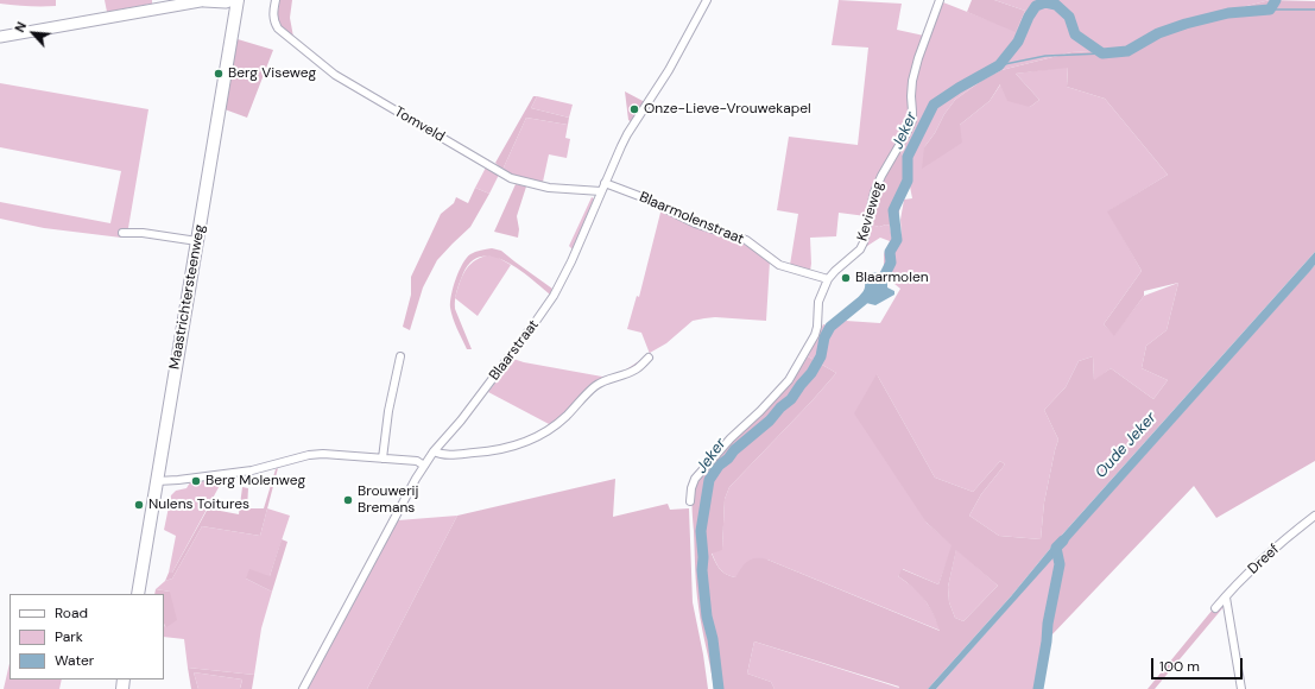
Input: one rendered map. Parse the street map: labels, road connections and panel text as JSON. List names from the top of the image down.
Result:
{
  "streets": {
    "main road": ["Maastrichtersteenweg"],
    "street": [
      "Tomveld",
      "Kevieweg",
      "Blaarmolenstraat",
      "Blaarstraat",
      "Dreef"
    ]
  },
  "crossings": [
    ["Tomveld", "Blaarstraat"],
    ["Kevieweg", "Blaarmolenstraat"],
    ["Blaarmolenstraat", "Blaarstraat"]
  ],
  "water": ["Jeker", "Oude Jeker"],
  "places": [
    "Berg Viseweg",
    "Onze-Lieve-Vrouwekapel",
    "Blaarmolen",
    "Berg Molenweg",
    "Brouwerij Bremans",
    "Nulens Toitures"
  ],
  "legend": ["Road", "Park", "Water"],
  "scale_bar": "100 m",
  "north": "top left"
}
